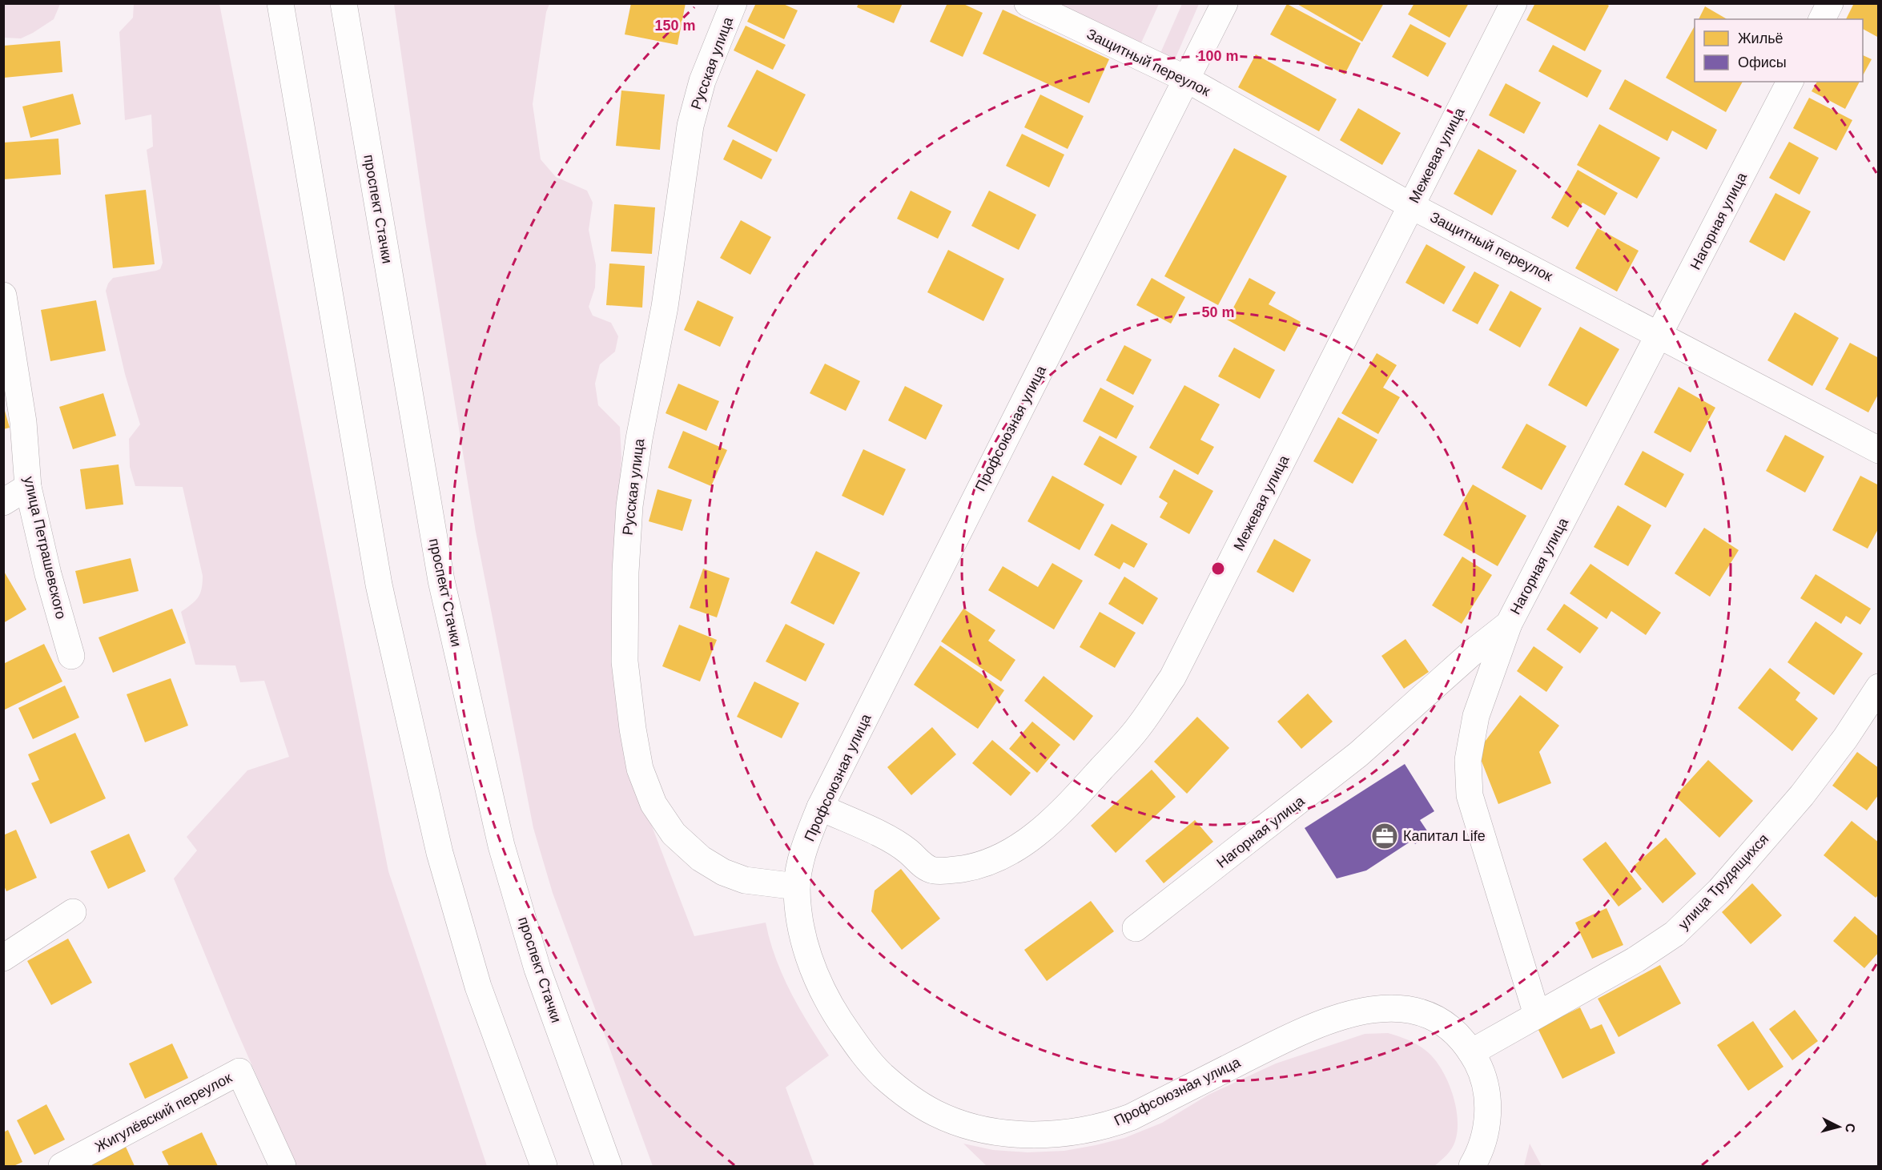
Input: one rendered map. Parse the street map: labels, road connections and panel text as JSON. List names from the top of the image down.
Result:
{
  "streets": {
    "street": [
      "Защитный переулок",
      "Русская улица",
      "Межевая улица",
      "проспект Стачки",
      "Нагорная улица",
      "Профсоюзная улица",
      "улица Петрашевского",
      "улица Трудящихся",
      "Жигулёвский переулок"
    ]
  },
  "crossings": [
    ["Защитный переулок", "Межевая улица"],
    ["Защитный переулок", "Нагорная улица"],
    ["Защитный переулок", "Профсоюзная улица"],
    ["Русская улица", "Профсоюзная улица"],
    ["Межевая улица", "Профсоюзная улица"],
    ["Профсоюзная улица", "улица Трудящихся"]
  ],
  "places": {
    "office": ["Капитал Life"]
  },
  "legend": ["Жильё", "Офисы"],
  "north": "right",
  "rings": ["150 m", "100 m", "50 m"]
}
